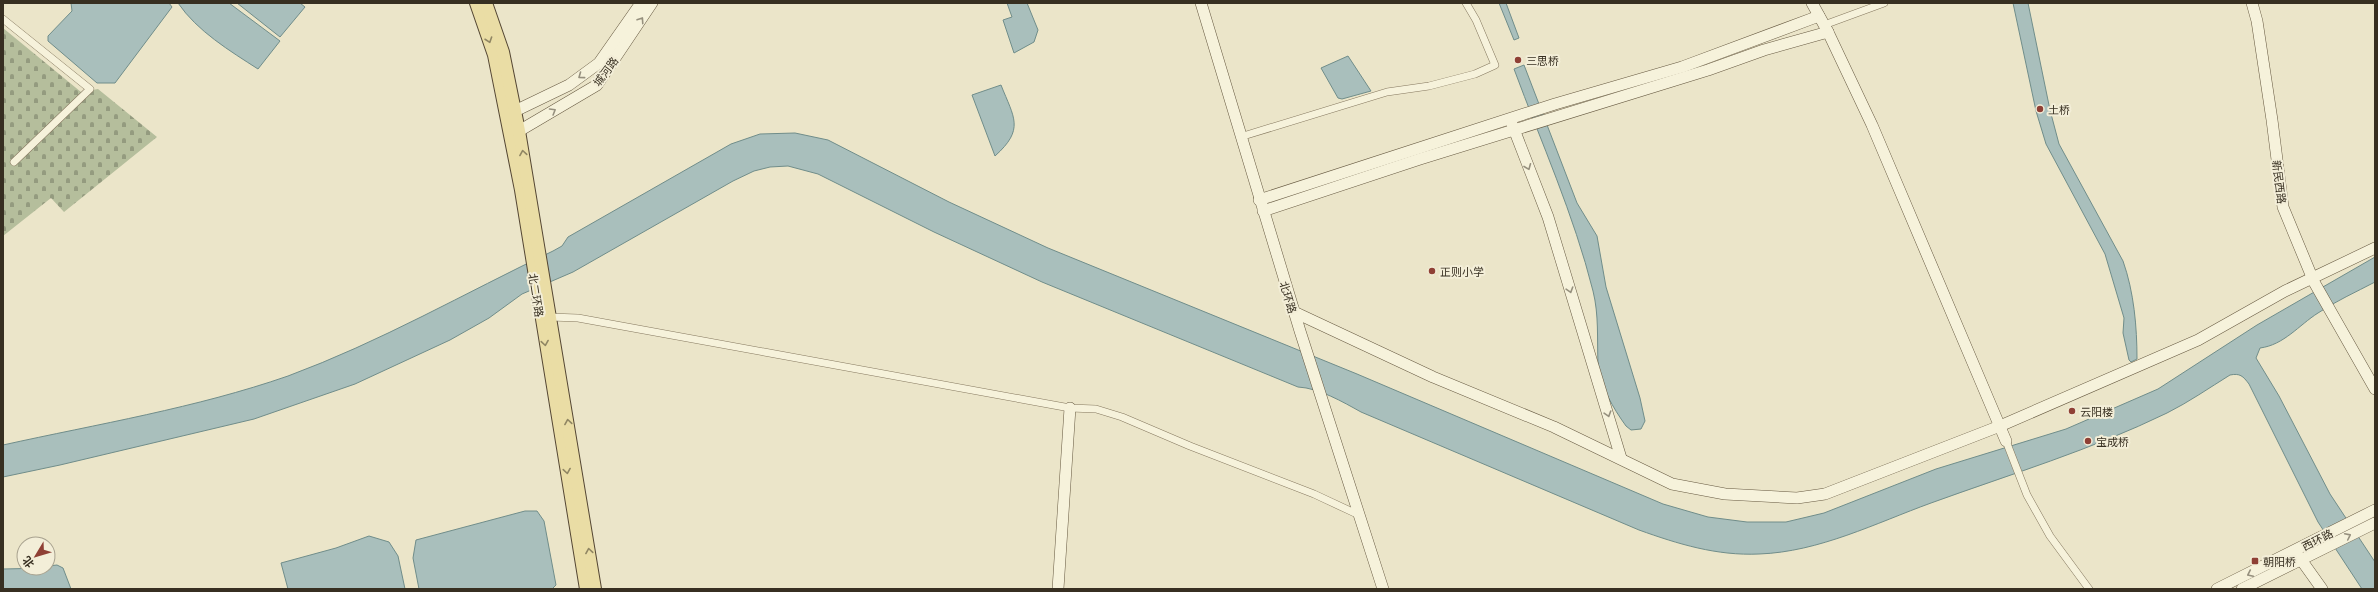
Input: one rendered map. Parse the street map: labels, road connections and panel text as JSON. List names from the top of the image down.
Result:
{
  "streets": {
    "main road": ["北二环路"],
    "street": [
      "城河路",
      "新民西路",
      "北环路",
      "西环路"
    ]
  },
  "crossings": [
    ["城河路", "北二环路"]
  ],
  "places": {
    "other": [
      "三思桥",
      "土桥",
      "正则小学",
      "云阳楼",
      "宝成桥"
    ],
    "transit": ["朝阳桥"]
  },
  "north": "bottom left"
}
